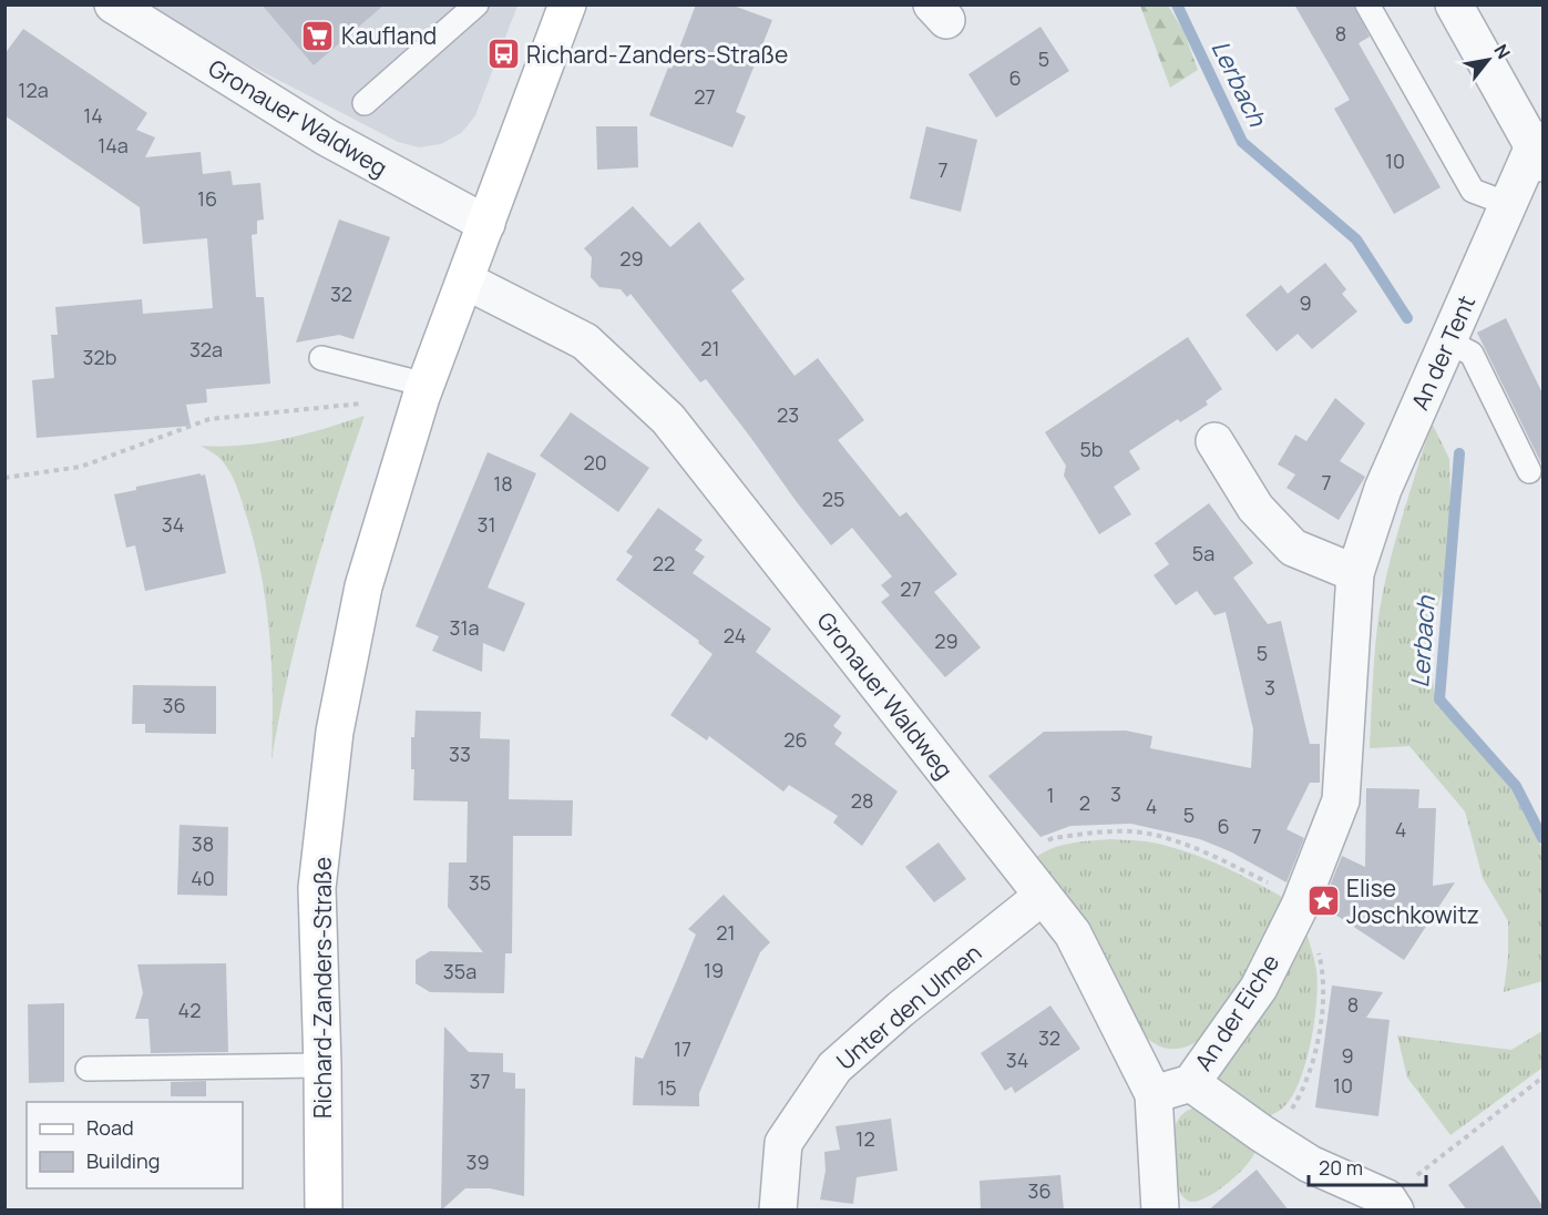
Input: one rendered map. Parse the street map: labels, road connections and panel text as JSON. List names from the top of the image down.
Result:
{
  "streets": {
    "street": [
      "Gronauer Waldweg",
      "An der Tent",
      "Richard-Zanders-Straße",
      "Unter den Ulmen",
      "An der Eiche"
    ]
  },
  "crossings": [
    ["Gronauer Waldweg", "Richard-Zanders-Straße"],
    ["Gronauer Waldweg", "Unter den Ulmen"],
    ["Gronauer Waldweg", "An der Eiche"],
    ["An der Tent", "An der Eiche"]
  ],
  "water": ["Lerbach"],
  "places": {
    "supermarket": ["Kaufland"],
    "bus stop": ["Richard-Zanders-Straße"],
    "place": ["Elise Joschkowitz"]
  },
  "house_numbers": [
    "8",
    "5",
    "6",
    "12a",
    "27",
    "14",
    "14a",
    "10",
    "7",
    "16",
    "29",
    "32",
    "9",
    "21",
    "32a",
    "32b",
    "23",
    "5b",
    "20",
    "7",
    "18",
    "25",
    "34",
    "31",
    "5a",
    "22",
    "27",
    "31a",
    "24",
    "29",
    "5",
    "3",
    "36",
    "26",
    "33",
    "3",
    "1",
    "28",
    "2",
    "4",
    "5",
    "6",
    "4",
    "7",
    "38",
    "40",
    "35",
    "21",
    "19",
    "35a",
    "8",
    "42",
    "32",
    "17",
    "9",
    "34",
    "37",
    "10",
    "15",
    "12",
    "39",
    "36"
  ],
  "legend": ["Road", "Building"],
  "scale_bar": "20 m",
  "north": "top right"
}
